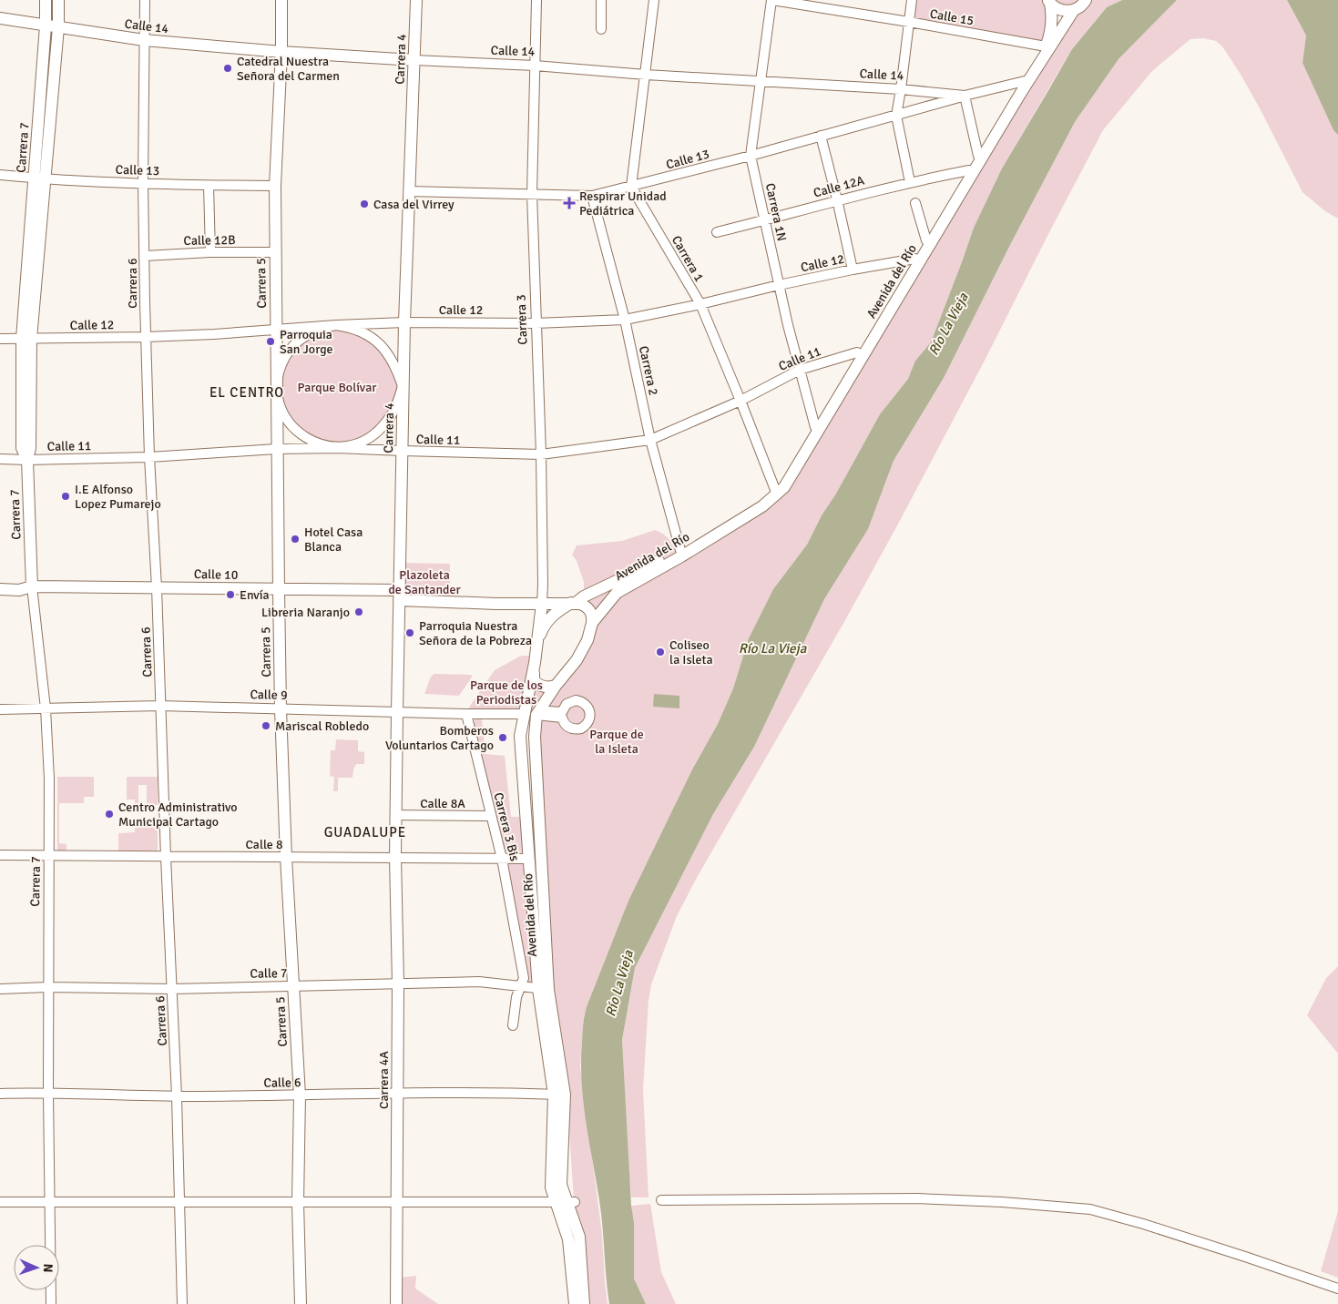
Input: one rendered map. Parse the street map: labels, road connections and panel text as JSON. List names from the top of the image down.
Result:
{
  "streets": {
    "main road": [
      "Calle 14",
      "Carrera 4",
      "Carrera 7",
      "Avenida del Río",
      "Carrera 5",
      "Carrera 3",
      "Calle 10",
      "Calle 9",
      "Carrera 4A"
    ],
    "street": [
      "Calle 15",
      "Calle 13",
      "Calle 12A",
      "Carrera 1N",
      "Calle 12B",
      "Carrera 1",
      "Calle 12",
      "Carrera 6",
      "Calle 11",
      "Carrera 2",
      "Calle 8A",
      "Carrera 3 Bis",
      "Calle 8",
      "Calle 7",
      "Calle 6"
    ]
  },
  "crossings": [
    ["Calle 15", "Carrera 1N"],
    ["Calle 15", "Avenida del Río"],
    ["Calle 14", "Carrera 4"],
    ["Calle 14", "Carrera 7"],
    ["Calle 14", "Calle 13"],
    ["Calle 14", "Carrera 1N"],
    ["Calle 14", "Avenida del Río"],
    ["Calle 14", "Carrera 6"],
    ["Calle 14", "Carrera 5"],
    ["Calle 14", "Carrera 3"],
    ["Carrera 4", "Calle 13"],
    ["Carrera 4", "Calle 12"],
    ["Carrera 4", "Carrera 5"],
    ["Carrera 4", "Calle 11"],
    ["Carrera 4", "Calle 10"],
    ["Carrera 4", "Calle 9"],
    ["Carrera 4", "Calle 8A"],
    ["Carrera 4", "Calle 8"],
    ["Carrera 4", "Carrera 4A"],
    ["Carrera 7", "Calle 13"],
    ["Carrera 7", "Calle 12"],
    ["Carrera 7", "Calle 11"],
    ["Carrera 7", "Calle 10"],
    ["Carrera 7", "Calle 9"],
    ["Carrera 7", "Calle 8"],
    ["Carrera 7", "Calle 7"],
    ["Carrera 7", "Calle 6"],
    ["Calle 13", "Carrera 1N"],
    ["Calle 13", "Carrera 1"],
    ["Calle 13", "Carrera 6"],
    ["Calle 13", "Carrera 5"],
    ["Calle 13", "Carrera 3"],
    ["Calle 13", "Carrera 2"],
    ["Calle 12A", "Carrera 1N"],
    ["Calle 12A", "Avenida del Río"],
    ["Carrera 1N", "Calle 12"],
    ["Carrera 1N", "Avenida del Río"],
    ["Carrera 1N", "Calle 11"],
    ["Calle 12B", "Carrera 6"],
    ["Calle 12B", "Carrera 5"],
    ["Carrera 1", "Calle 12"],
    ["Carrera 1", "Avenida del Río"],
    ["Carrera 1", "Calle 11"],
    ["Calle 12", "Avenida del Río"],
    ["Calle 12", "Carrera 6"],
    ["Calle 12", "Carrera 5"],
    ["Calle 12", "Carrera 3"],
    ["Calle 12", "Calle 11"],
    ["Calle 12", "Carrera 2"],
    ["Avenida del Río", "Carrera 3"],
    ["Avenida del Río", "Calle 11"],
    ["Avenida del Río", "Carrera 2"],
    ["Avenida del Río", "Calle 10"],
    ["Avenida del Río", "Calle 9"],
    ["Avenida del Río", "Calle 8"],
    ["Avenida del Río", "Calle 7"],
    ["Avenida del Río", "Calle 6"],
    ["Carrera 6", "Calle 11"],
    ["Carrera 6", "Calle 10"],
    ["Carrera 6", "Calle 9"],
    ["Carrera 6", "Calle 8"],
    ["Carrera 6", "Calle 7"],
    ["Carrera 6", "Calle 6"],
    ["Carrera 5", "Calle 11"],
    ["Carrera 5", "Calle 10"],
    ["Carrera 5", "Calle 9"],
    ["Carrera 5", "Calle 8"],
    ["Carrera 5", "Calle 7"],
    ["Carrera 5", "Calle 6"],
    ["Carrera 3", "Calle 11"],
    ["Carrera 3", "Calle 10"],
    ["Calle 11", "Carrera 2"],
    ["Calle 9", "Carrera 3 Bis"],
    ["Calle 8A", "Carrera 3 Bis"],
    ["Carrera 3 Bis", "Calle 8"],
    ["Carrera 3 Bis", "Calle 7"],
    ["Calle 8", "Carrera 4A"],
    ["Calle 7", "Carrera 4A"],
    ["Carrera 4A", "Calle 6"]
  ],
  "districts": ["EL CENTRO", "GUADALUPE"],
  "water": ["Río La Vieja"],
  "parks": [
    "Parque Bolívar",
    "Plazoleta de Santander",
    "Parque de los Periodistas",
    "Parque de la Isleta"
  ],
  "places": {
    "other": [
      "Catedral Nuestra Señora del Carmen",
      "Casa del Virrey",
      "Parroquia San Jorge",
      "I.E Alfonso Lopez Pumarejo",
      "Hotel Casa Blanca",
      "Envía",
      "Libreria Naranjo",
      "Parroquia Nuestra Señora de la Pobreza",
      "Coliseo la Isleta",
      "Mariscal Robledo",
      "Bomberos Voluntarios Cartago",
      "Centro Administrativo Municipal Cartago"
    ],
    "health": ["Respirar Unidad Pediátrica"]
  },
  "north": "right"
}
